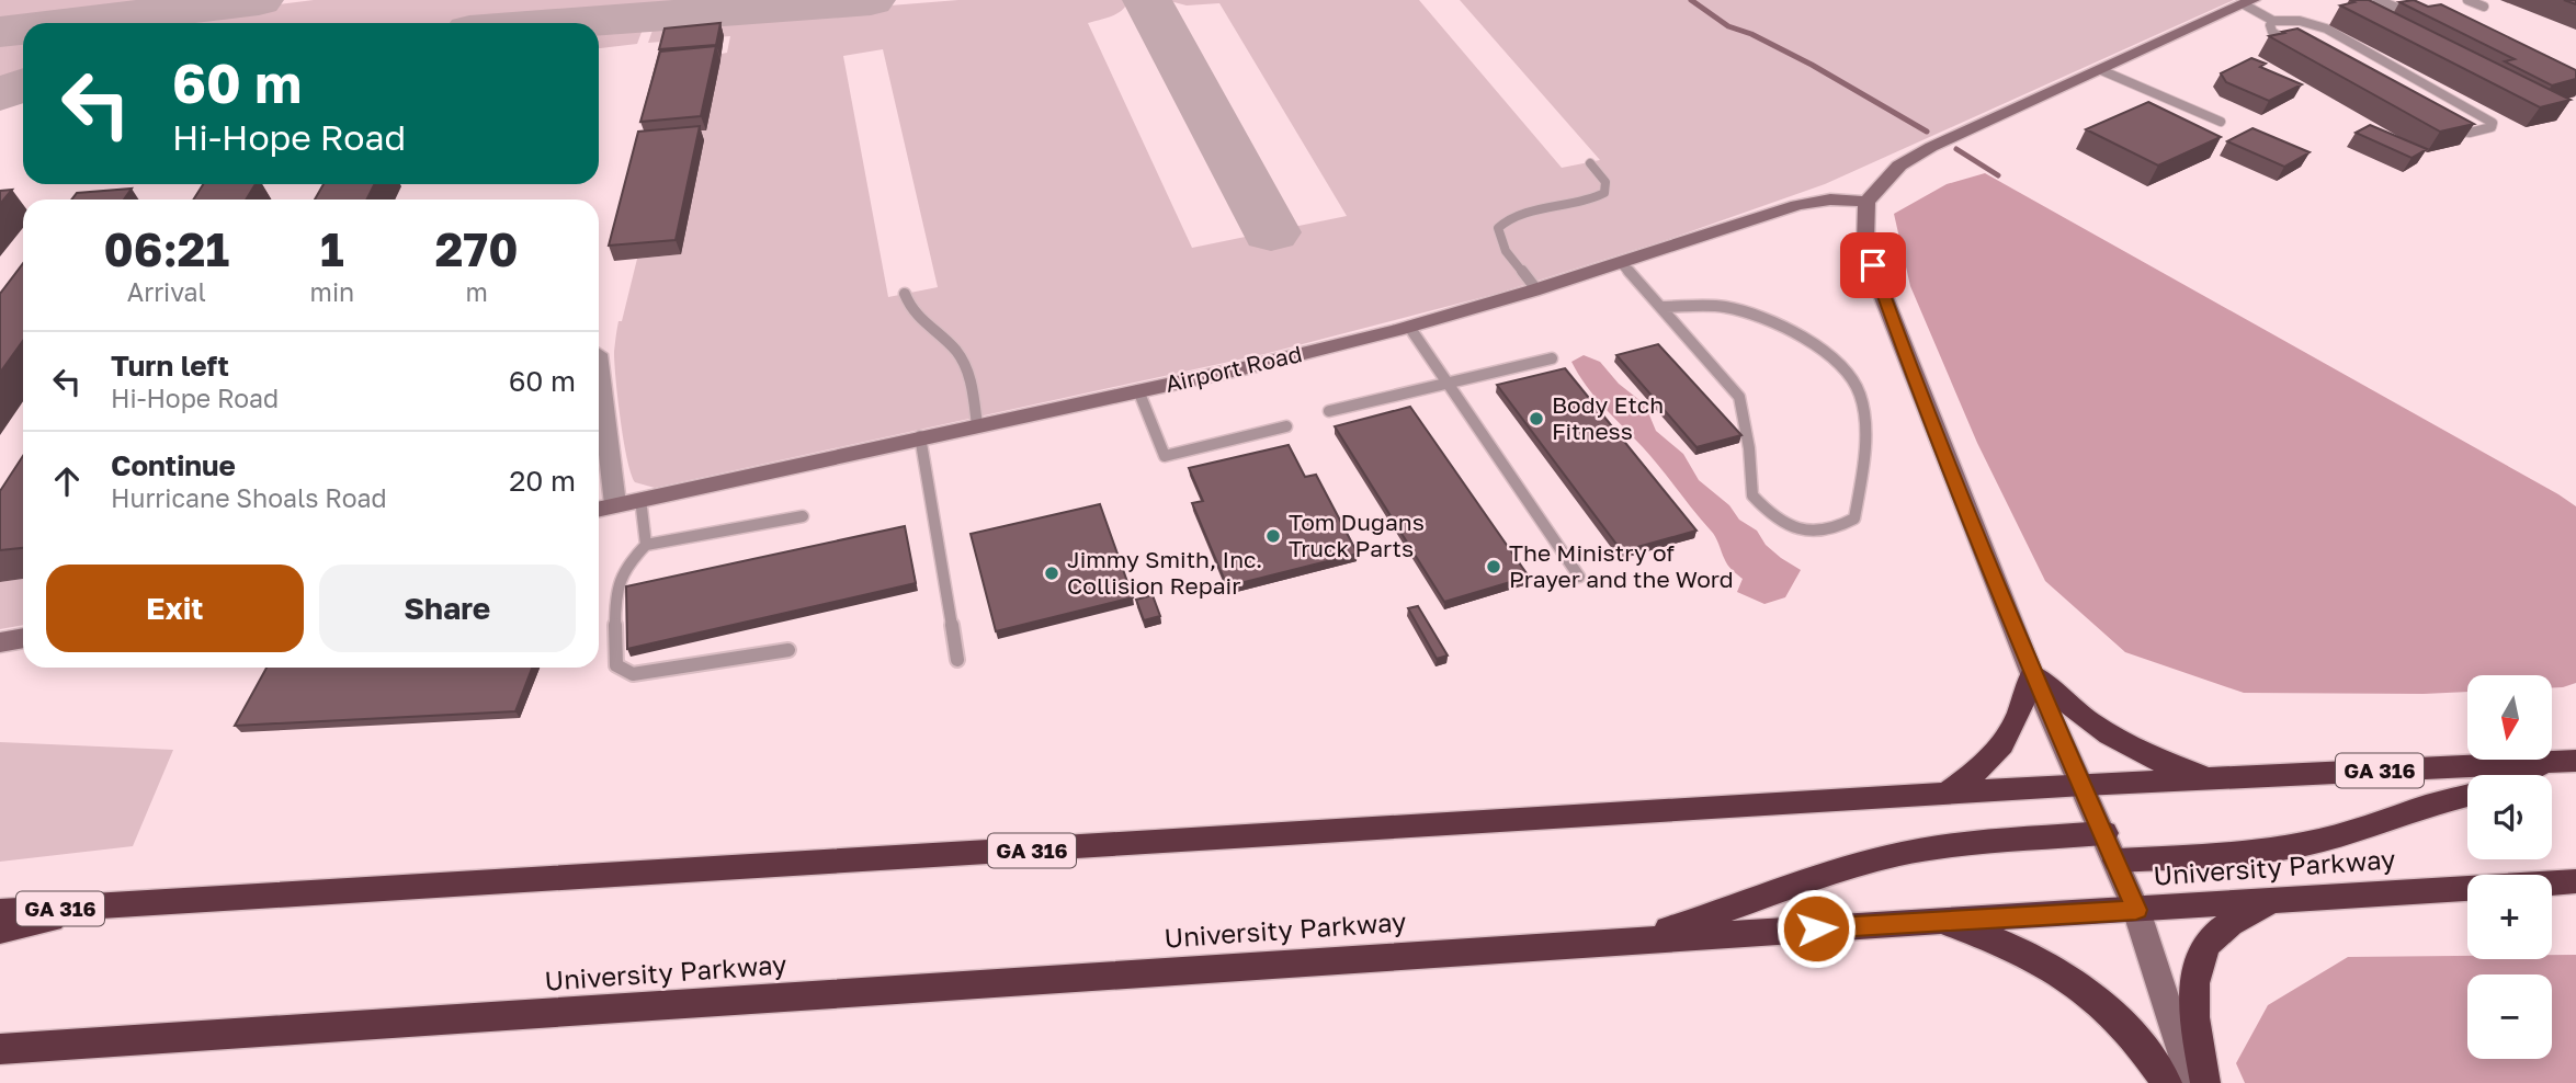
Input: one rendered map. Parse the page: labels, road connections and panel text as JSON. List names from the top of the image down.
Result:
{
  "streets": {
    "highway": ["GA 316", "University Parkway"],
    "street": ["Airport Road"]
  },
  "places": [
    "Body Etch Fitness",
    "Tom Dugans Truck Parts",
    "The Ministry of Prayer and the Word",
    "Jimmy Smith, Inc. Collision Repair"
  ],
  "north": "bottom",
  "page": {
    "turn": ["60 m", "Hi-Hope Road"],
    "eta": [
      "06:21",
      "Arrival",
      "1",
      "min",
      "270",
      "m"
    ],
    "list": [
      {
        "name": "Turn left",
        "note": "Hi-Hope Road",
        "value": "60 m"
      },
      {
        "name": "Continue",
        "note": "Hurricane Shoals Road",
        "value": "20 m"
      }
    ],
    "buttons": ["Exit", "Share"],
    "map_buttons": ["+", "−"]
  }
}
